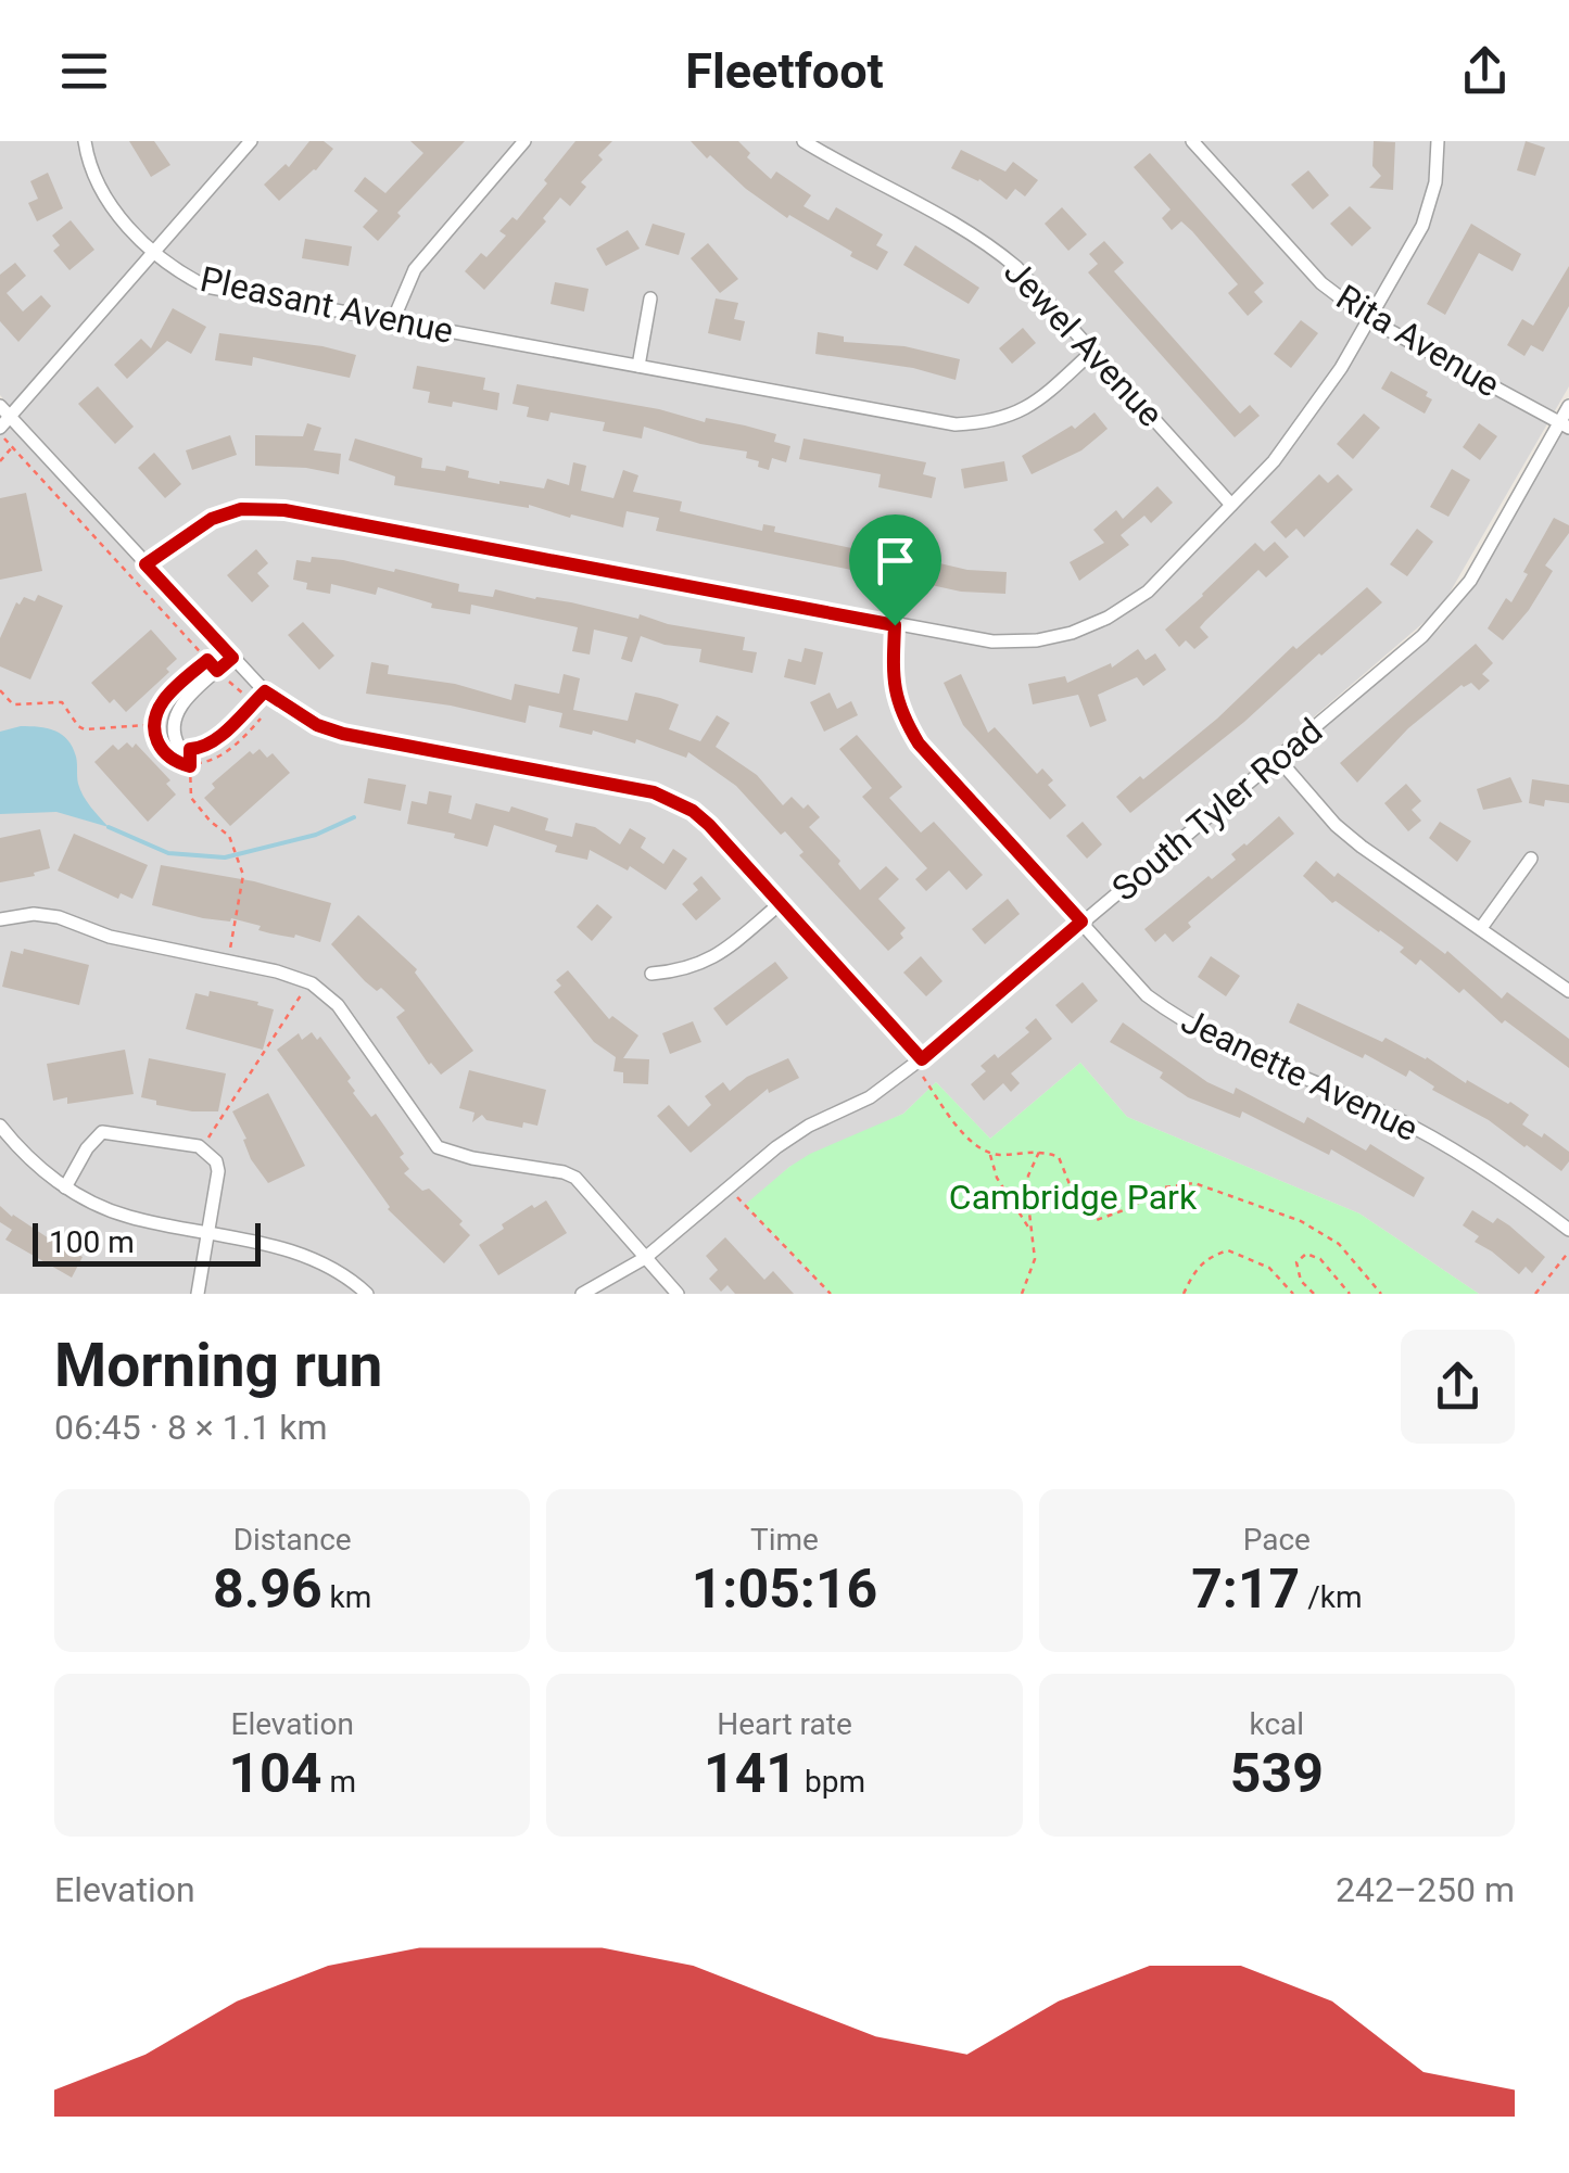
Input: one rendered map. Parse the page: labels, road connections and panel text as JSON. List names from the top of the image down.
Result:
{
  "streets": {
    "street": [
      "Pleasant Avenue",
      "Rita Avenue",
      "Jewel Avenue",
      "South Tyler Road",
      "Jeanette Avenue"
    ]
  },
  "crossings": [
    ["Pleasant Avenue", "Jewel Avenue"],
    ["Rita Avenue", "South Tyler Road"],
    ["South Tyler Road", "Jeanette Avenue"]
  ],
  "parks": ["Cambridge Park"],
  "scale_bar": "100 m",
  "page": {
    "header": "Fleetfoot",
    "scale": "100 m",
    "heading": ["Morning run", "06:45 · 8 × 1.1 km"],
    "stats": [
      ["Distance", "8.96 km"],
      ["Time", "1:05:16"],
      ["Pace", "7:17 /km"],
      ["Elevation", "104 m"],
      ["Heart rate", "141 bpm"],
      ["kcal", "539"]
    ],
    "chart": ["Elevation", "242–250 m"]
  }
}
